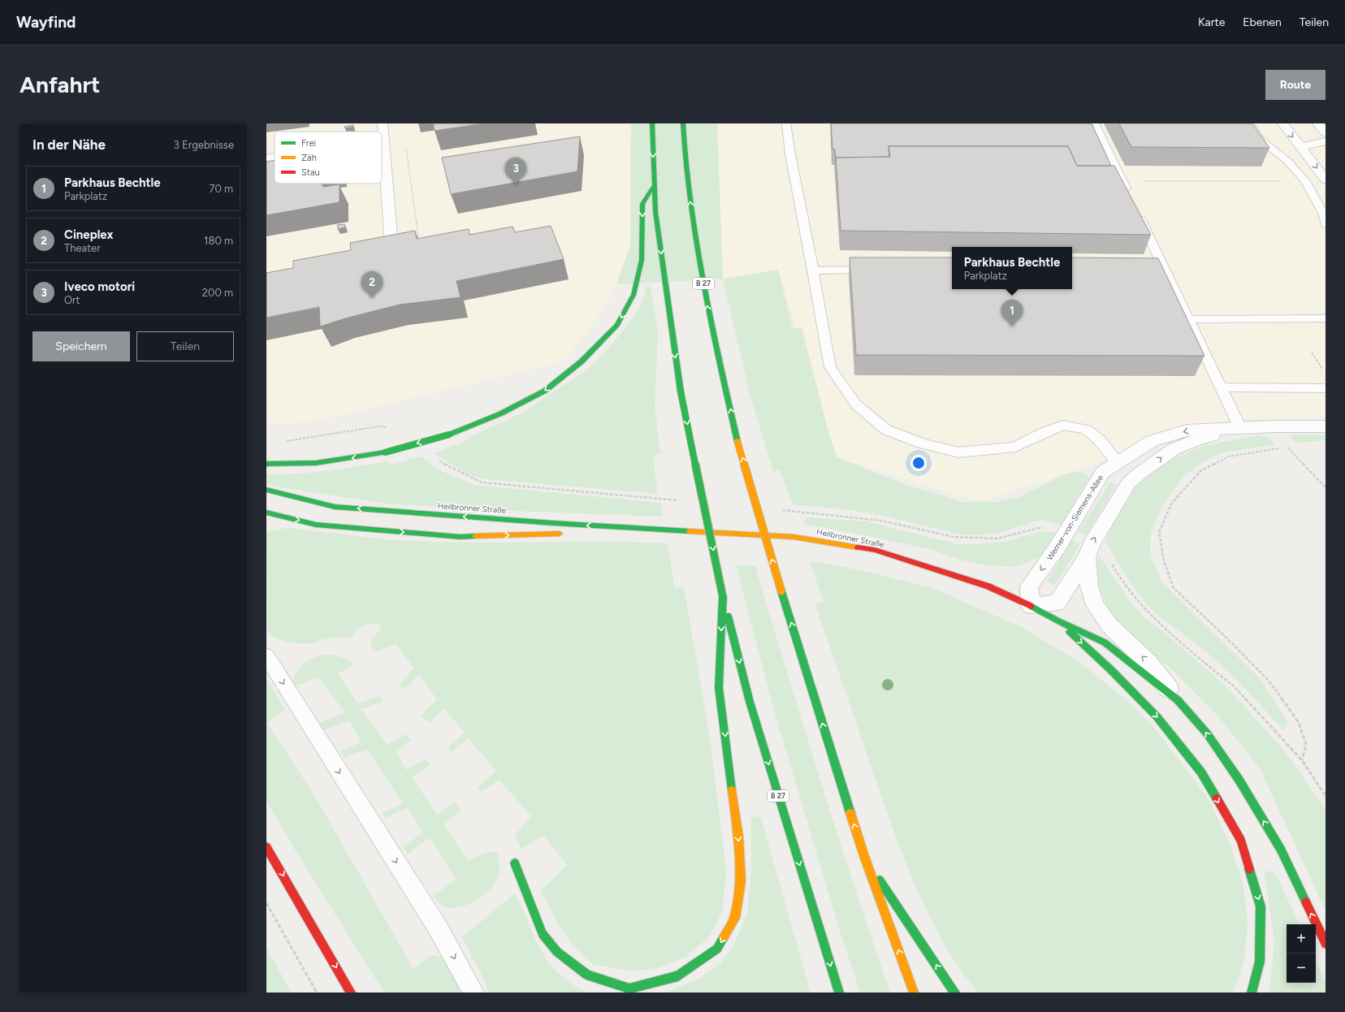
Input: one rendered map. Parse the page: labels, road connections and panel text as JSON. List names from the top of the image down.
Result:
{
  "streets": {
    "main road": ["B 27", "Heilbronner Straße"],
    "street": ["Werner-von-Siemens-Allee"]
  },
  "crossings": [
    ["Heilbronner Straße", "Werner-von-Siemens-Allee"]
  ],
  "legend": ["Frei", "Zäh", "Stau"],
  "page": {
    "header": "Wayfind",
    "nav": ["Karte", "Ebenen", "Teilen"],
    "buttons": [
      "Route",
      ["Speichern", "Teilen"]
    ],
    "title": "Anfahrt",
    "heading": ["In der Nähe", "3 Ergebnisse"],
    "pins": ["3", "2", "1"],
    "list": [
      {
        "mark": "1",
        "name": "Parkhaus Bechtle",
        "note": "Parkplatz",
        "value": "70 m"
      },
      {
        "mark": "2",
        "name": "Cineplex",
        "note": "Theater",
        "value": "180 m"
      },
      {
        "mark": "3",
        "name": "Iveco motori",
        "note": "Ort",
        "value": "200 m"
      }
    ],
    "popup": ["Parkhaus Bechtle", "Parkplatz"],
    "map_buttons": ["+", "−"]
  }
}
